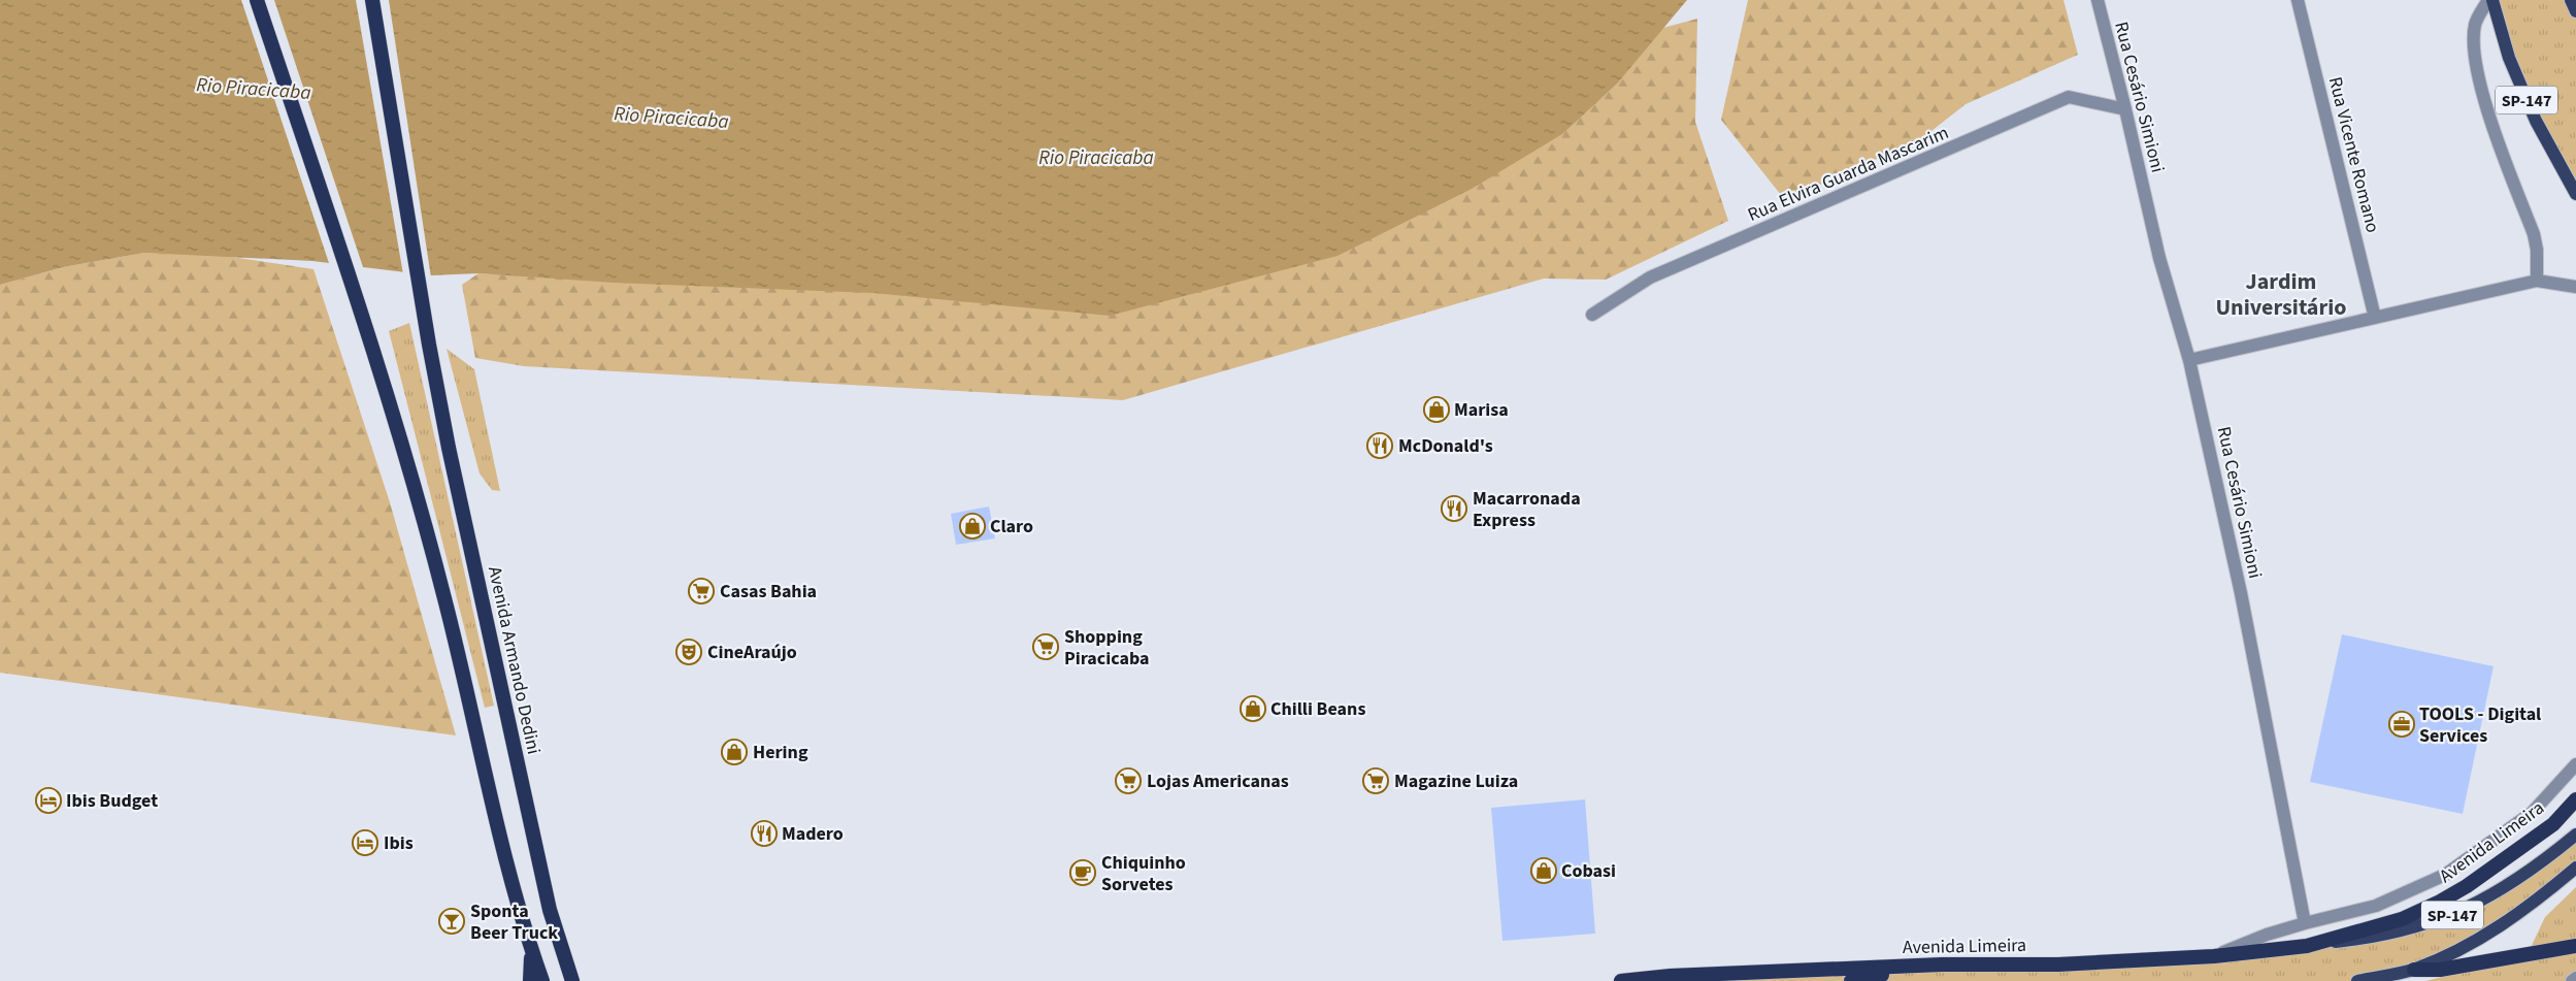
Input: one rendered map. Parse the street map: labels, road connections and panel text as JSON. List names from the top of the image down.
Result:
{
  "streets": {
    "highway": ["SP-147", "Avenida Armando Dedini", "Avenida Limeira"],
    "street": ["Rua Cesário Simioni", "Rua Vicente Romano", "Rua Elvira Guarda Mascarim"]
  },
  "crossings": [
    ["Rua Cesário Simioni", "Rua Elvira Guarda Mascarim"]
  ],
  "districts": ["Jardim Universitário"],
  "water": ["Rio Piracicaba"],
  "places": {
    "shop": [
      "Marisa",
      "Claro",
      "Chilli Beans",
      "Hering",
      "Cobasi"
    ],
    "restaurant": ["McDonald's", "Macarronada Express", "Madero"],
    "supermarket": [
      "Casas Bahia",
      "Shopping Piracicaba",
      "Lojas Americanas",
      "Magazine Luiza"
    ],
    "theatre": ["CineAraújo"],
    "office": ["TOOLS - Digital Services"],
    "hotel": ["Ibis Budget", "Ibis"],
    "cafe": ["Chiquinho Sorvetes"],
    "bar": ["Sponta Beer Truck"]
  }
}
